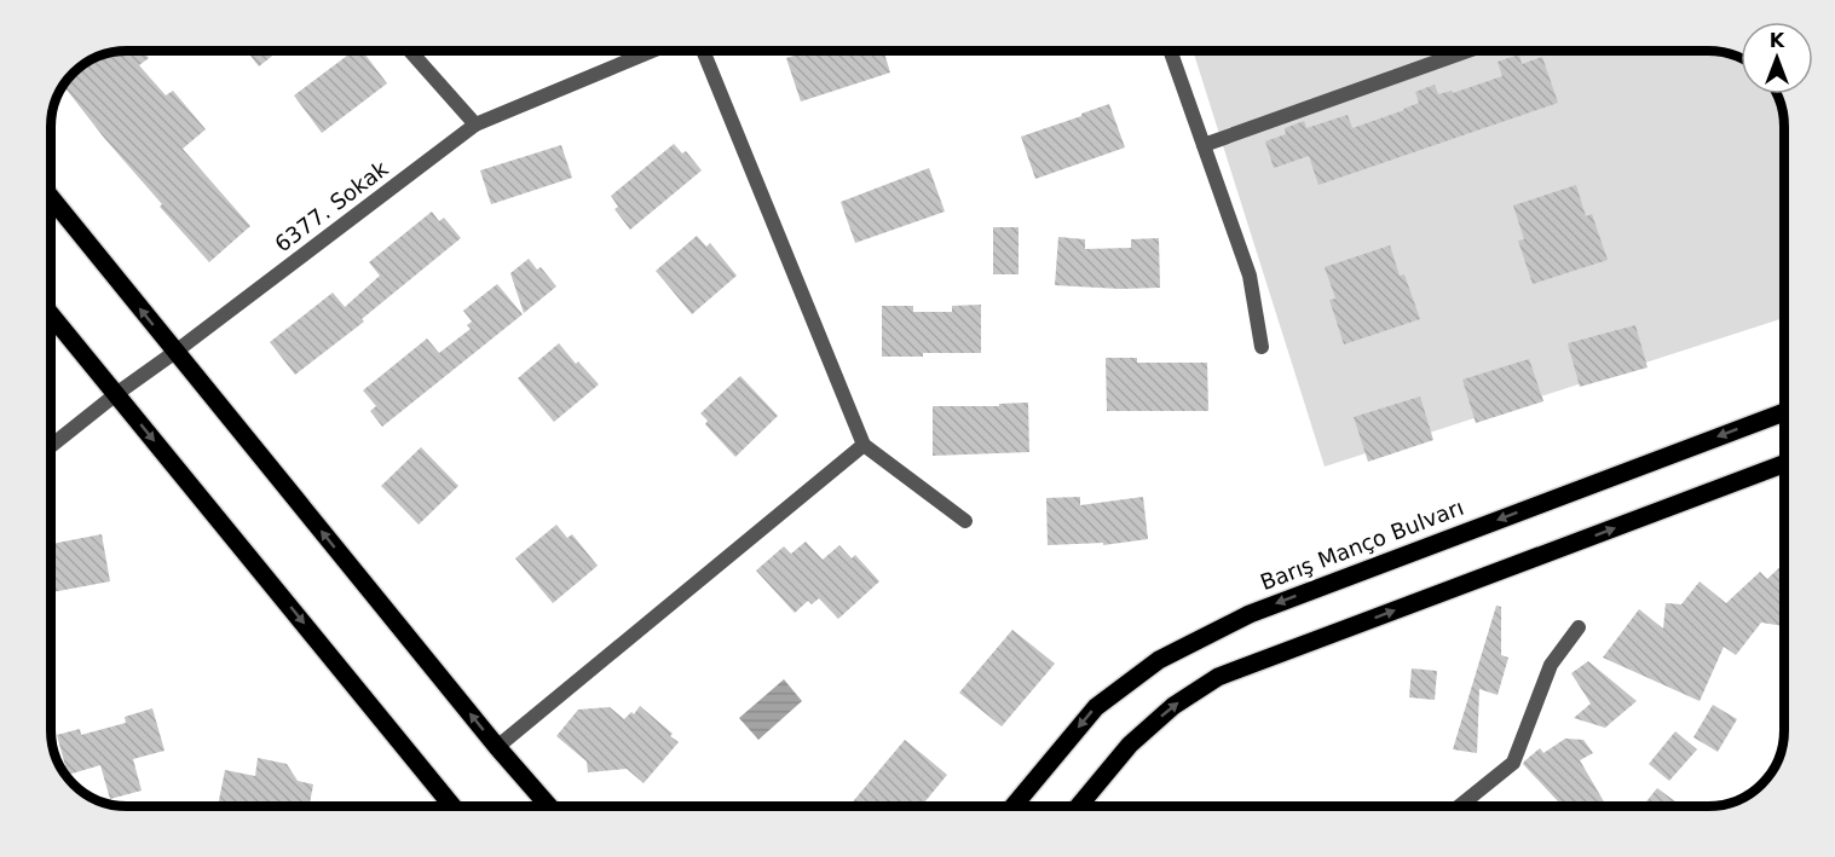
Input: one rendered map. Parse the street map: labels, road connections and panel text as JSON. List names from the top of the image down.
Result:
{
  "streets": {
    "main road": ["Barış Manço Bulvarı"],
    "street": ["6377. Sokak"]
  },
  "north": "top"
}
